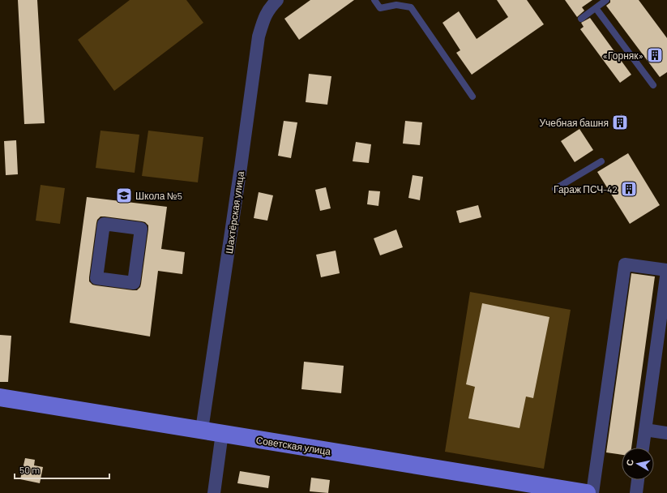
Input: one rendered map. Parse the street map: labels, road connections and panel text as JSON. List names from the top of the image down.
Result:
{
  "streets": {
    "main road": ["Советская улица"],
    "street": ["Шахтёрская улица"]
  },
  "crossings": [
    ["Шахтёрская улица", "Советская улица"]
  ],
  "places": {
    "building": ["«Горняк»", "Учебная башня", "Гараж ПСЧ-42"],
    "school or university": ["Школа №5"]
  },
  "scale_bar": "50 m",
  "north": "left"
}
